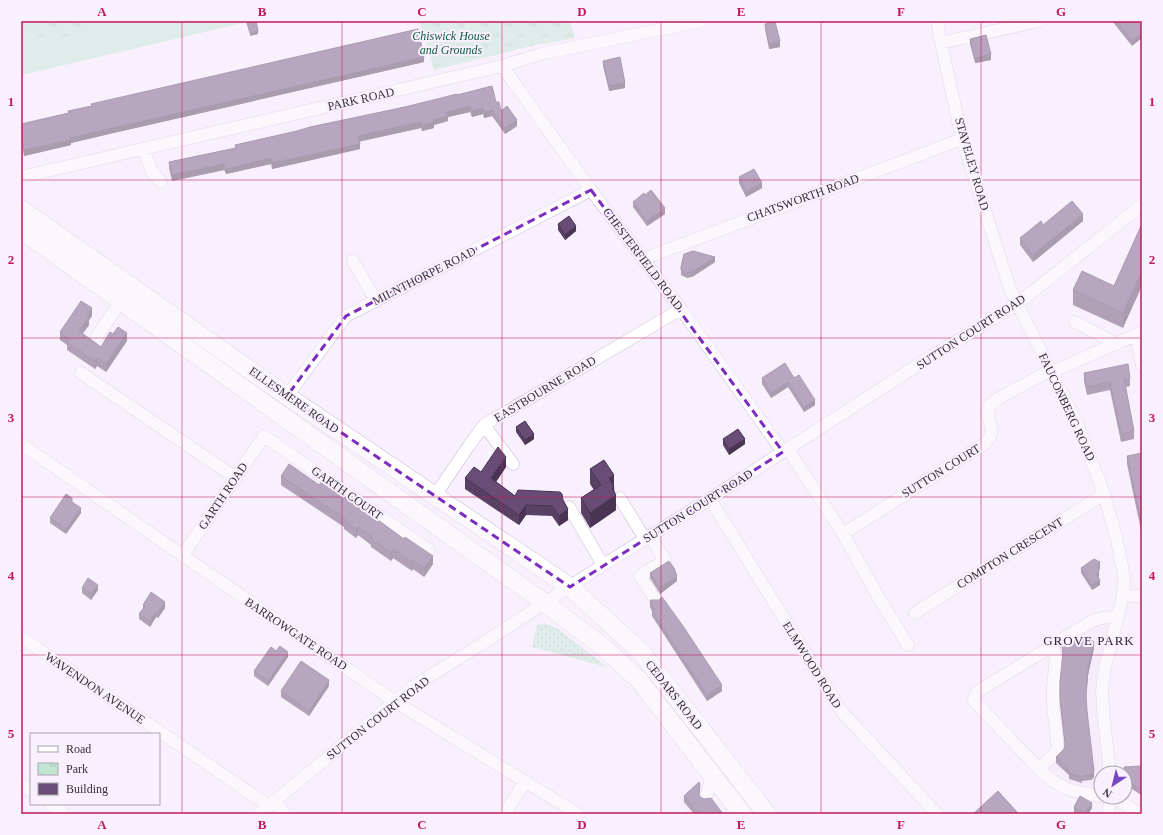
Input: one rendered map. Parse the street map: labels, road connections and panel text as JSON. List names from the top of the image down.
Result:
{
  "streets": {
    "highway": ["ELLESMERE ROAD", "CEDARS ROAD"],
    "street": [
      "PARK ROAD",
      "STAVELEY ROAD",
      "CHATSWORTH ROAD",
      "CHESTERFIELD ROAD",
      "MILNTHORPE ROAD",
      "SUTTON COURT ROAD",
      "EASTBOURNE ROAD",
      "FAUCONBERG ROAD",
      "SUTTON COURT",
      "GARTH COURT",
      "GARTH ROAD",
      "COMPTON CRESCENT",
      "BARROWGATE ROAD",
      "ELMWOOD ROAD",
      "WAVENDON AVENUE"
    ]
  },
  "crossings": [
    ["PARK ROAD", "CHESTERFIELD ROAD"],
    ["STAVELEY ROAD", "CHATSWORTH ROAD"],
    ["STAVELEY ROAD", "SUTTON COURT ROAD"],
    ["STAVELEY ROAD", "FAUCONBERG ROAD"],
    ["CHATSWORTH ROAD", "CHESTERFIELD ROAD"],
    ["CHESTERFIELD ROAD", "MILNTHORPE ROAD"],
    ["CHESTERFIELD ROAD", "SUTTON COURT ROAD"],
    ["CHESTERFIELD ROAD", "EASTBOURNE ROAD"],
    ["CHESTERFIELD ROAD", "SUTTON COURT"],
    ["MILNTHORPE ROAD", "ELLESMERE ROAD"],
    ["SUTTON COURT ROAD", "ELLESMERE ROAD"],
    ["SUTTON COURT ROAD", "FAUCONBERG ROAD"],
    ["SUTTON COURT ROAD", "BARROWGATE ROAD"],
    ["SUTTON COURT ROAD", "ELMWOOD ROAD"],
    ["SUTTON COURT ROAD", "WAVENDON AVENUE"],
    ["SUTTON COURT ROAD", "CEDARS ROAD"],
    ["EASTBOURNE ROAD", "ELLESMERE ROAD"],
    ["ELLESMERE ROAD", "CEDARS ROAD"],
    ["FAUCONBERG ROAD", "SUTTON COURT"],
    ["FAUCONBERG ROAD", "COMPTON CRESCENT"],
    ["GARTH COURT", "GARTH ROAD"],
    ["GARTH ROAD", "BARROWGATE ROAD"]
  ],
  "districts": ["GROVE PARK"],
  "parks": ["Chiswick House and Grounds"],
  "legend": ["Road", "Park", "Building"],
  "north": "bottom left",
  "grid": {
    "columns": [
      "A",
      "B",
      "C",
      "D",
      "E",
      "F",
      "G"
    ],
    "rows": [
      "1",
      "2",
      "3",
      "4",
      "5"
    ]
  }
}
